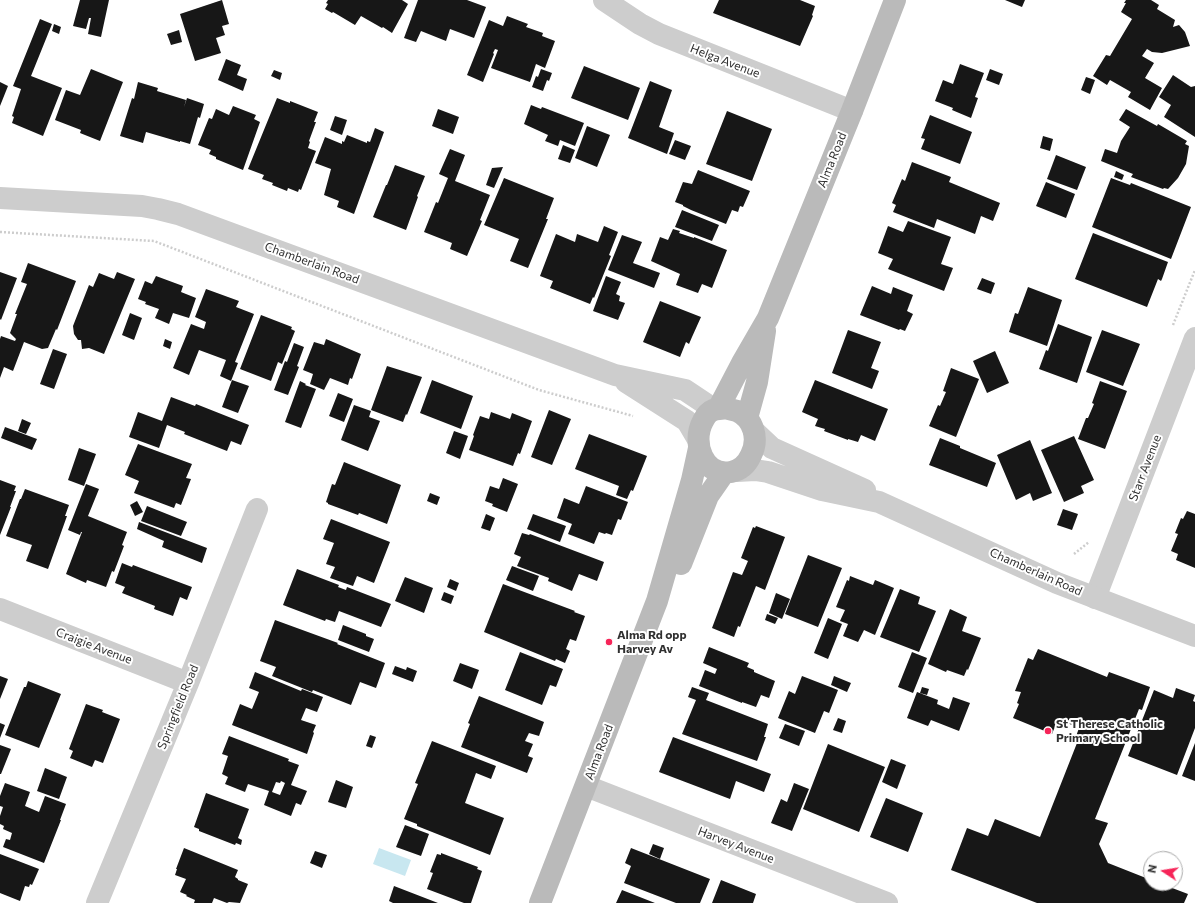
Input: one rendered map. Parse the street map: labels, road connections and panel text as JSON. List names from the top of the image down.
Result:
{
  "streets": {
    "main road": ["Alma Road"],
    "street": [
      "Helga Avenue",
      "Chamberlain Road",
      "Starr Avenue",
      "Craigie Avenue",
      "Springfield Road",
      "Harvey Avenue"
    ]
  },
  "crossings": [
    ["Helga Avenue", "Alma Road"],
    ["Alma Road", "Chamberlain Road"],
    ["Alma Road", "Harvey Avenue"],
    ["Chamberlain Road", "Starr Avenue"],
    ["Craigie Avenue", "Springfield Road"]
  ],
  "places": ["Alma Rd opp Harvey Av", "St Therese Catholic Primary School"],
  "north": "left"
}
